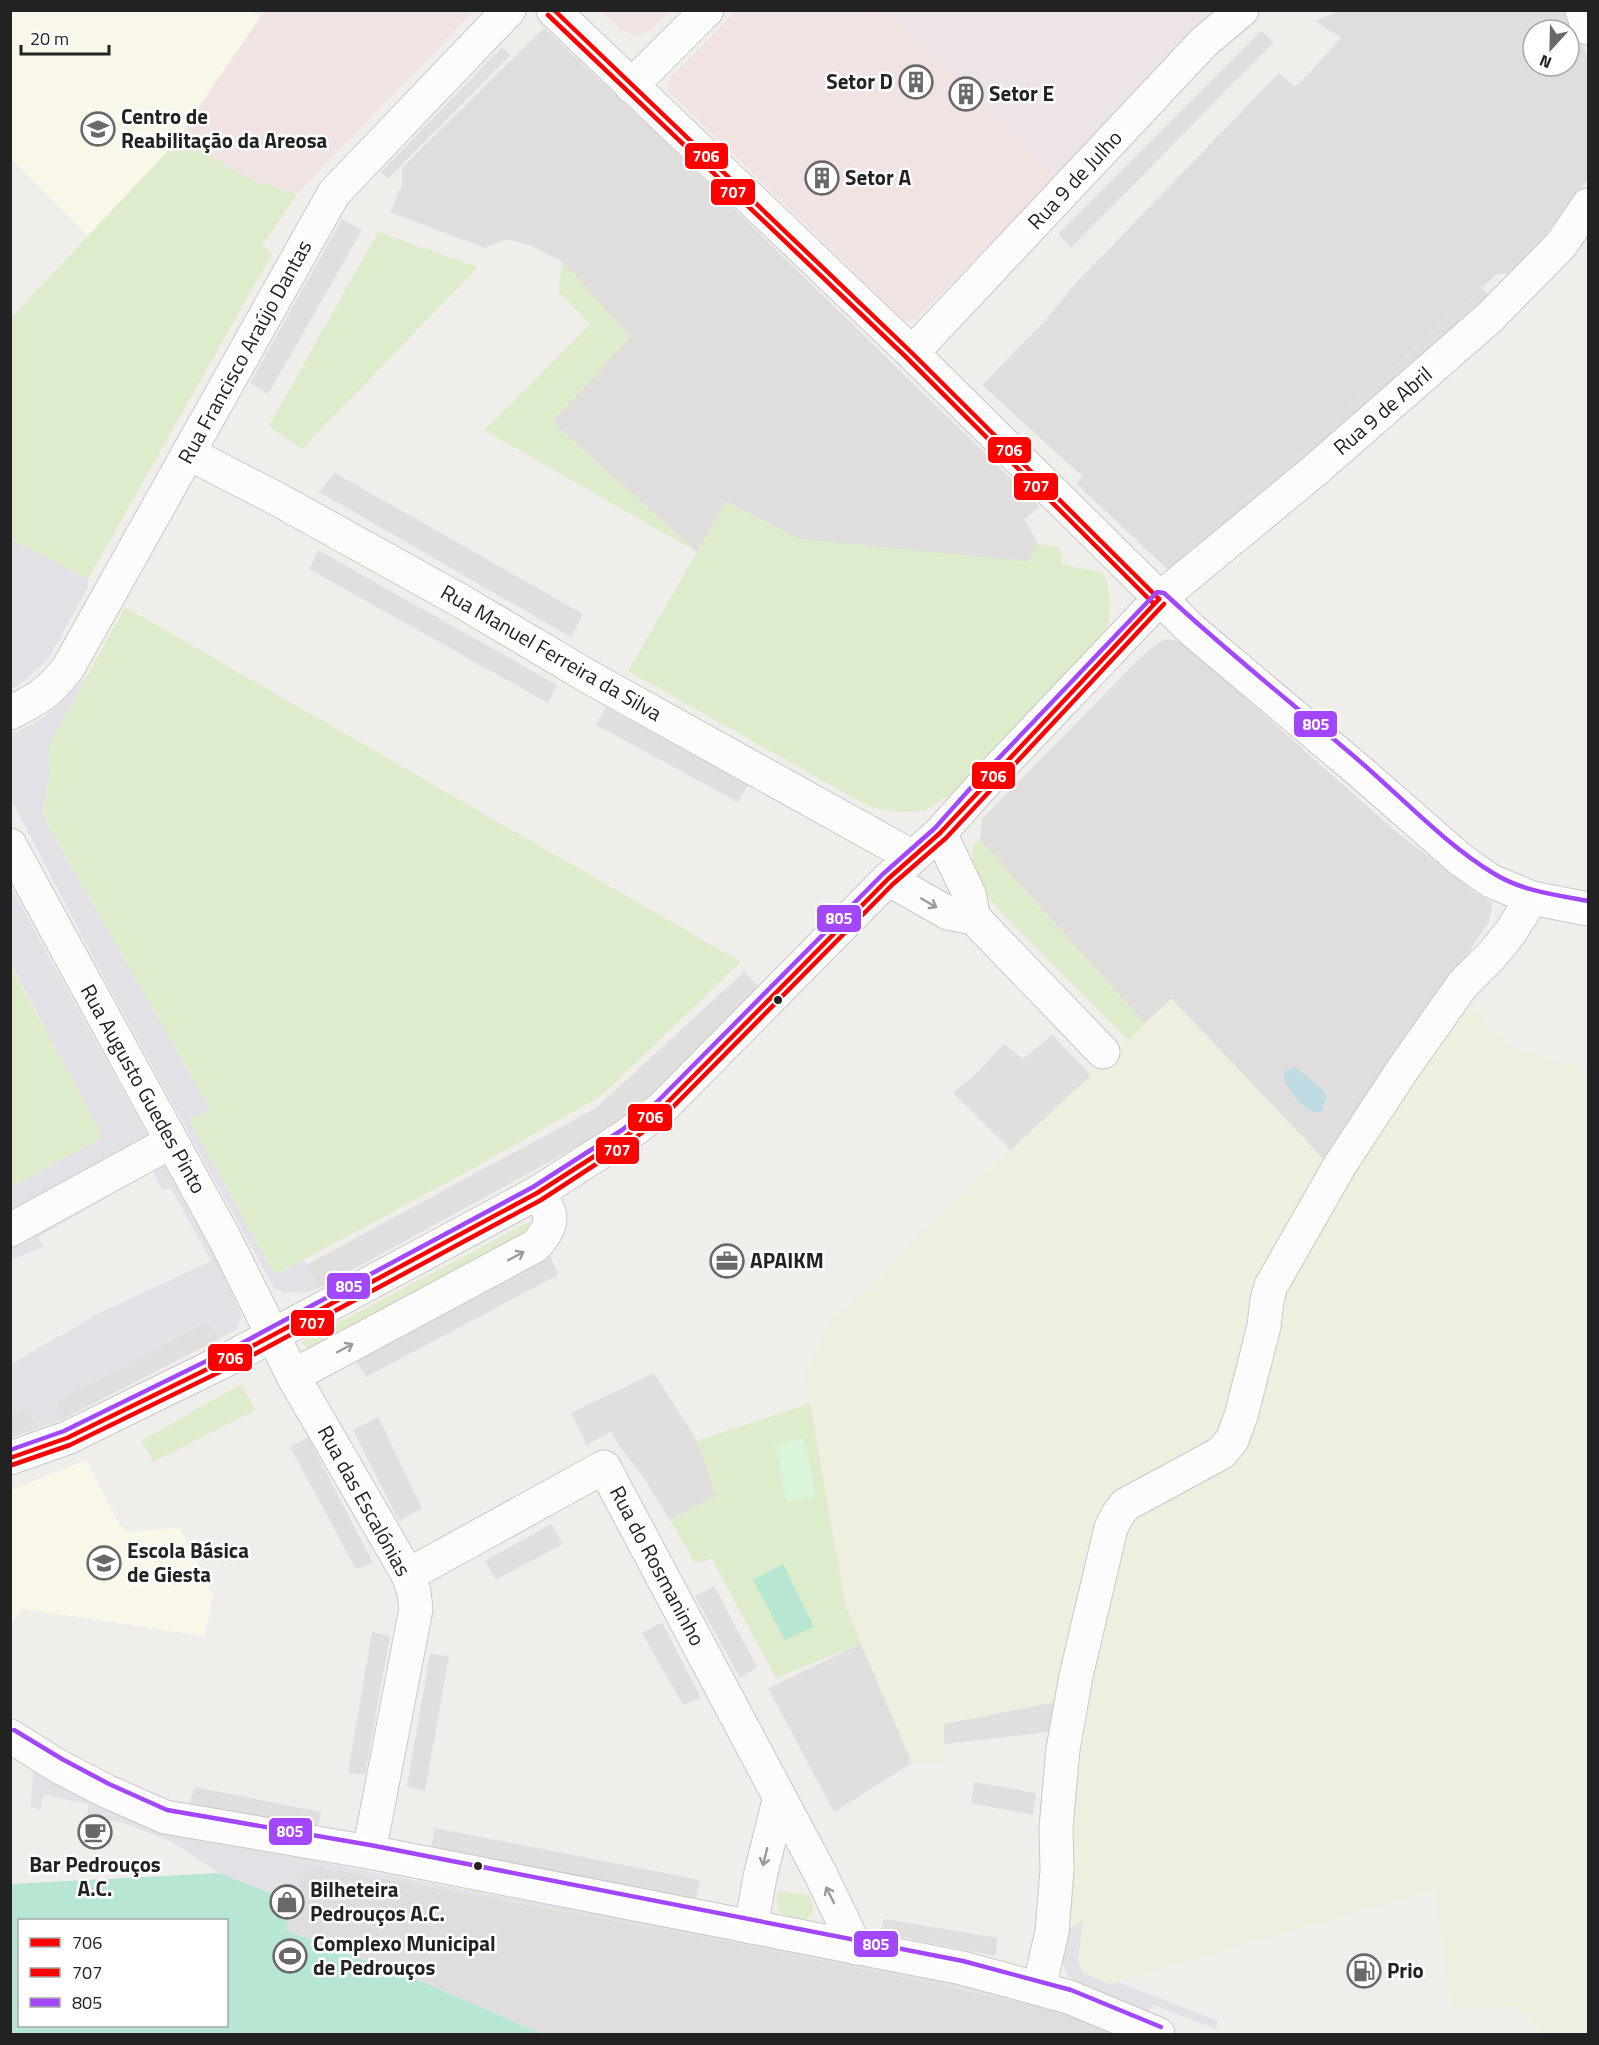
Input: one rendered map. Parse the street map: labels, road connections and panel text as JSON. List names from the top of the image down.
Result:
{
  "streets": {
    "street": [
      "Rua 9 de Julho",
      "Rua Francisco Araújo Dantas",
      "Rua 9 de Abril",
      "Rua Manuel Ferreira da Silva",
      "Rua Augusto Guedes Pinto",
      "Rua das Escalónias",
      "Rua do Rosmaninho"
    ]
  },
  "crossings": [
    ["Rua Francisco Araújo Dantas", "Rua Manuel Ferreira da Silva"],
    ["Rua 9 de Abril", "Rua Manuel Ferreira da Silva"],
    ["Rua 9 de Abril", "Rua Augusto Guedes Pinto"],
    ["Rua 9 de Abril", "Rua das Escalónias"],
    ["Rua Augusto Guedes Pinto", "Rua das Escalónias"],
    ["Rua das Escalónias", "Rua do Rosmaninho"]
  ],
  "places": {
    "building": ["Setor D", "Setor E", "Setor A"],
    "school or university": ["Centro de Reabilitação da Areosa", "Escola Básica de Giesta"],
    "office": ["APAIKM"],
    "cafe": ["Bar Pedrouços A.C."],
    "shop": ["Bilheteira Pedrouços A.C."],
    "sports": ["Complexo Municipal de Pedrouços"],
    "fuel station": ["Prio"]
  },
  "lines": ["transit line 706", "transit line 707", "transit line 805"],
  "legend": ["706", "707", "805"],
  "scale_bar": "20 m",
  "north": "bottom"
}
